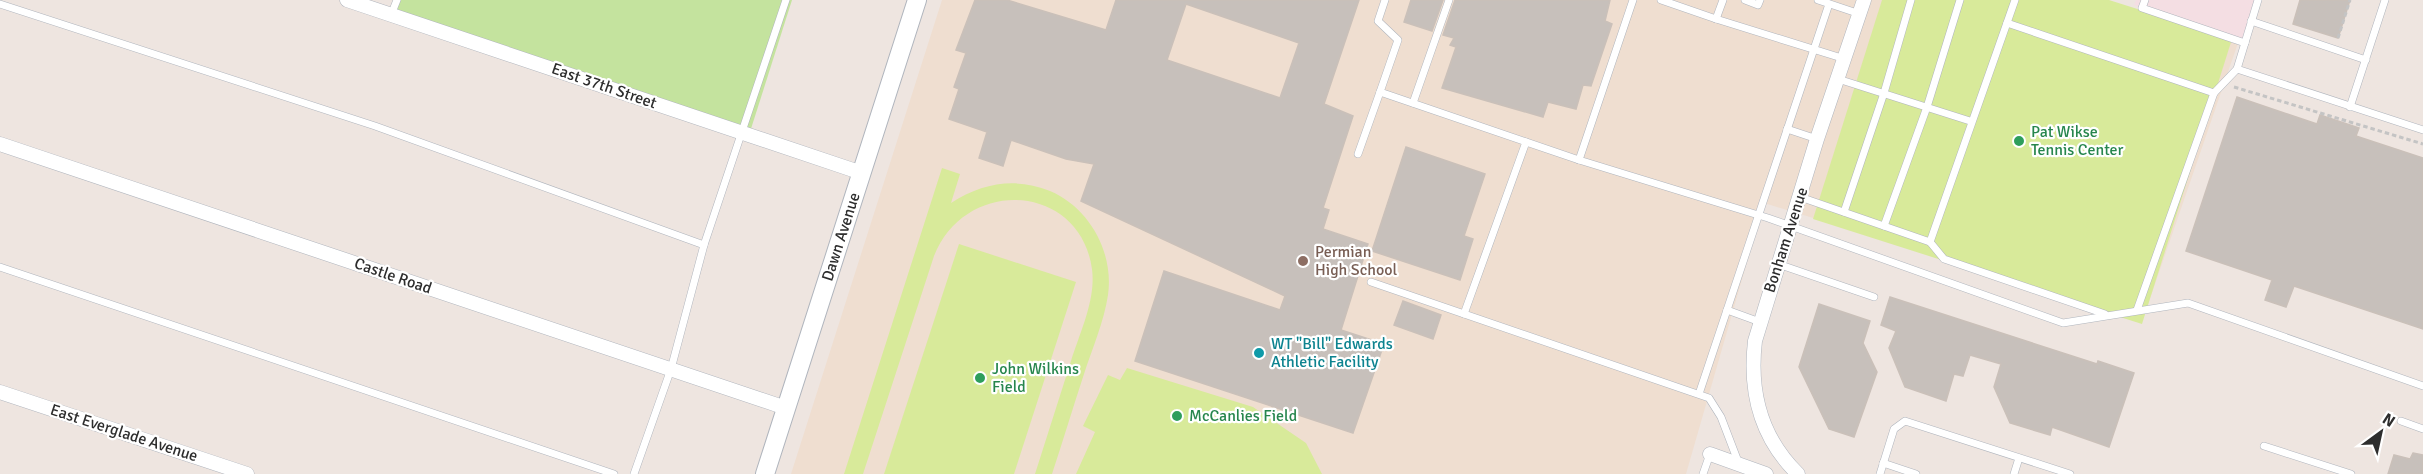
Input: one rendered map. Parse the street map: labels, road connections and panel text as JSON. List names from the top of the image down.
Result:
{
  "streets": {
    "street": [
      "East 37th Street",
      "Dawn Avenue",
      "Bonham Avenue",
      "Castle Road",
      "East Everglade Avenue"
    ]
  },
  "crossings": [
    ["East 37th Street", "Dawn Avenue"],
    ["Dawn Avenue", "Castle Road"]
  ],
  "places": [
    "Pat Wikse Tennis Center",
    "Permian High School",
    "WT \"Bill\" Edwards Athletic Facility",
    "John Wilkins Field",
    "McCanlies Field"
  ],
  "north": "top right"
}
